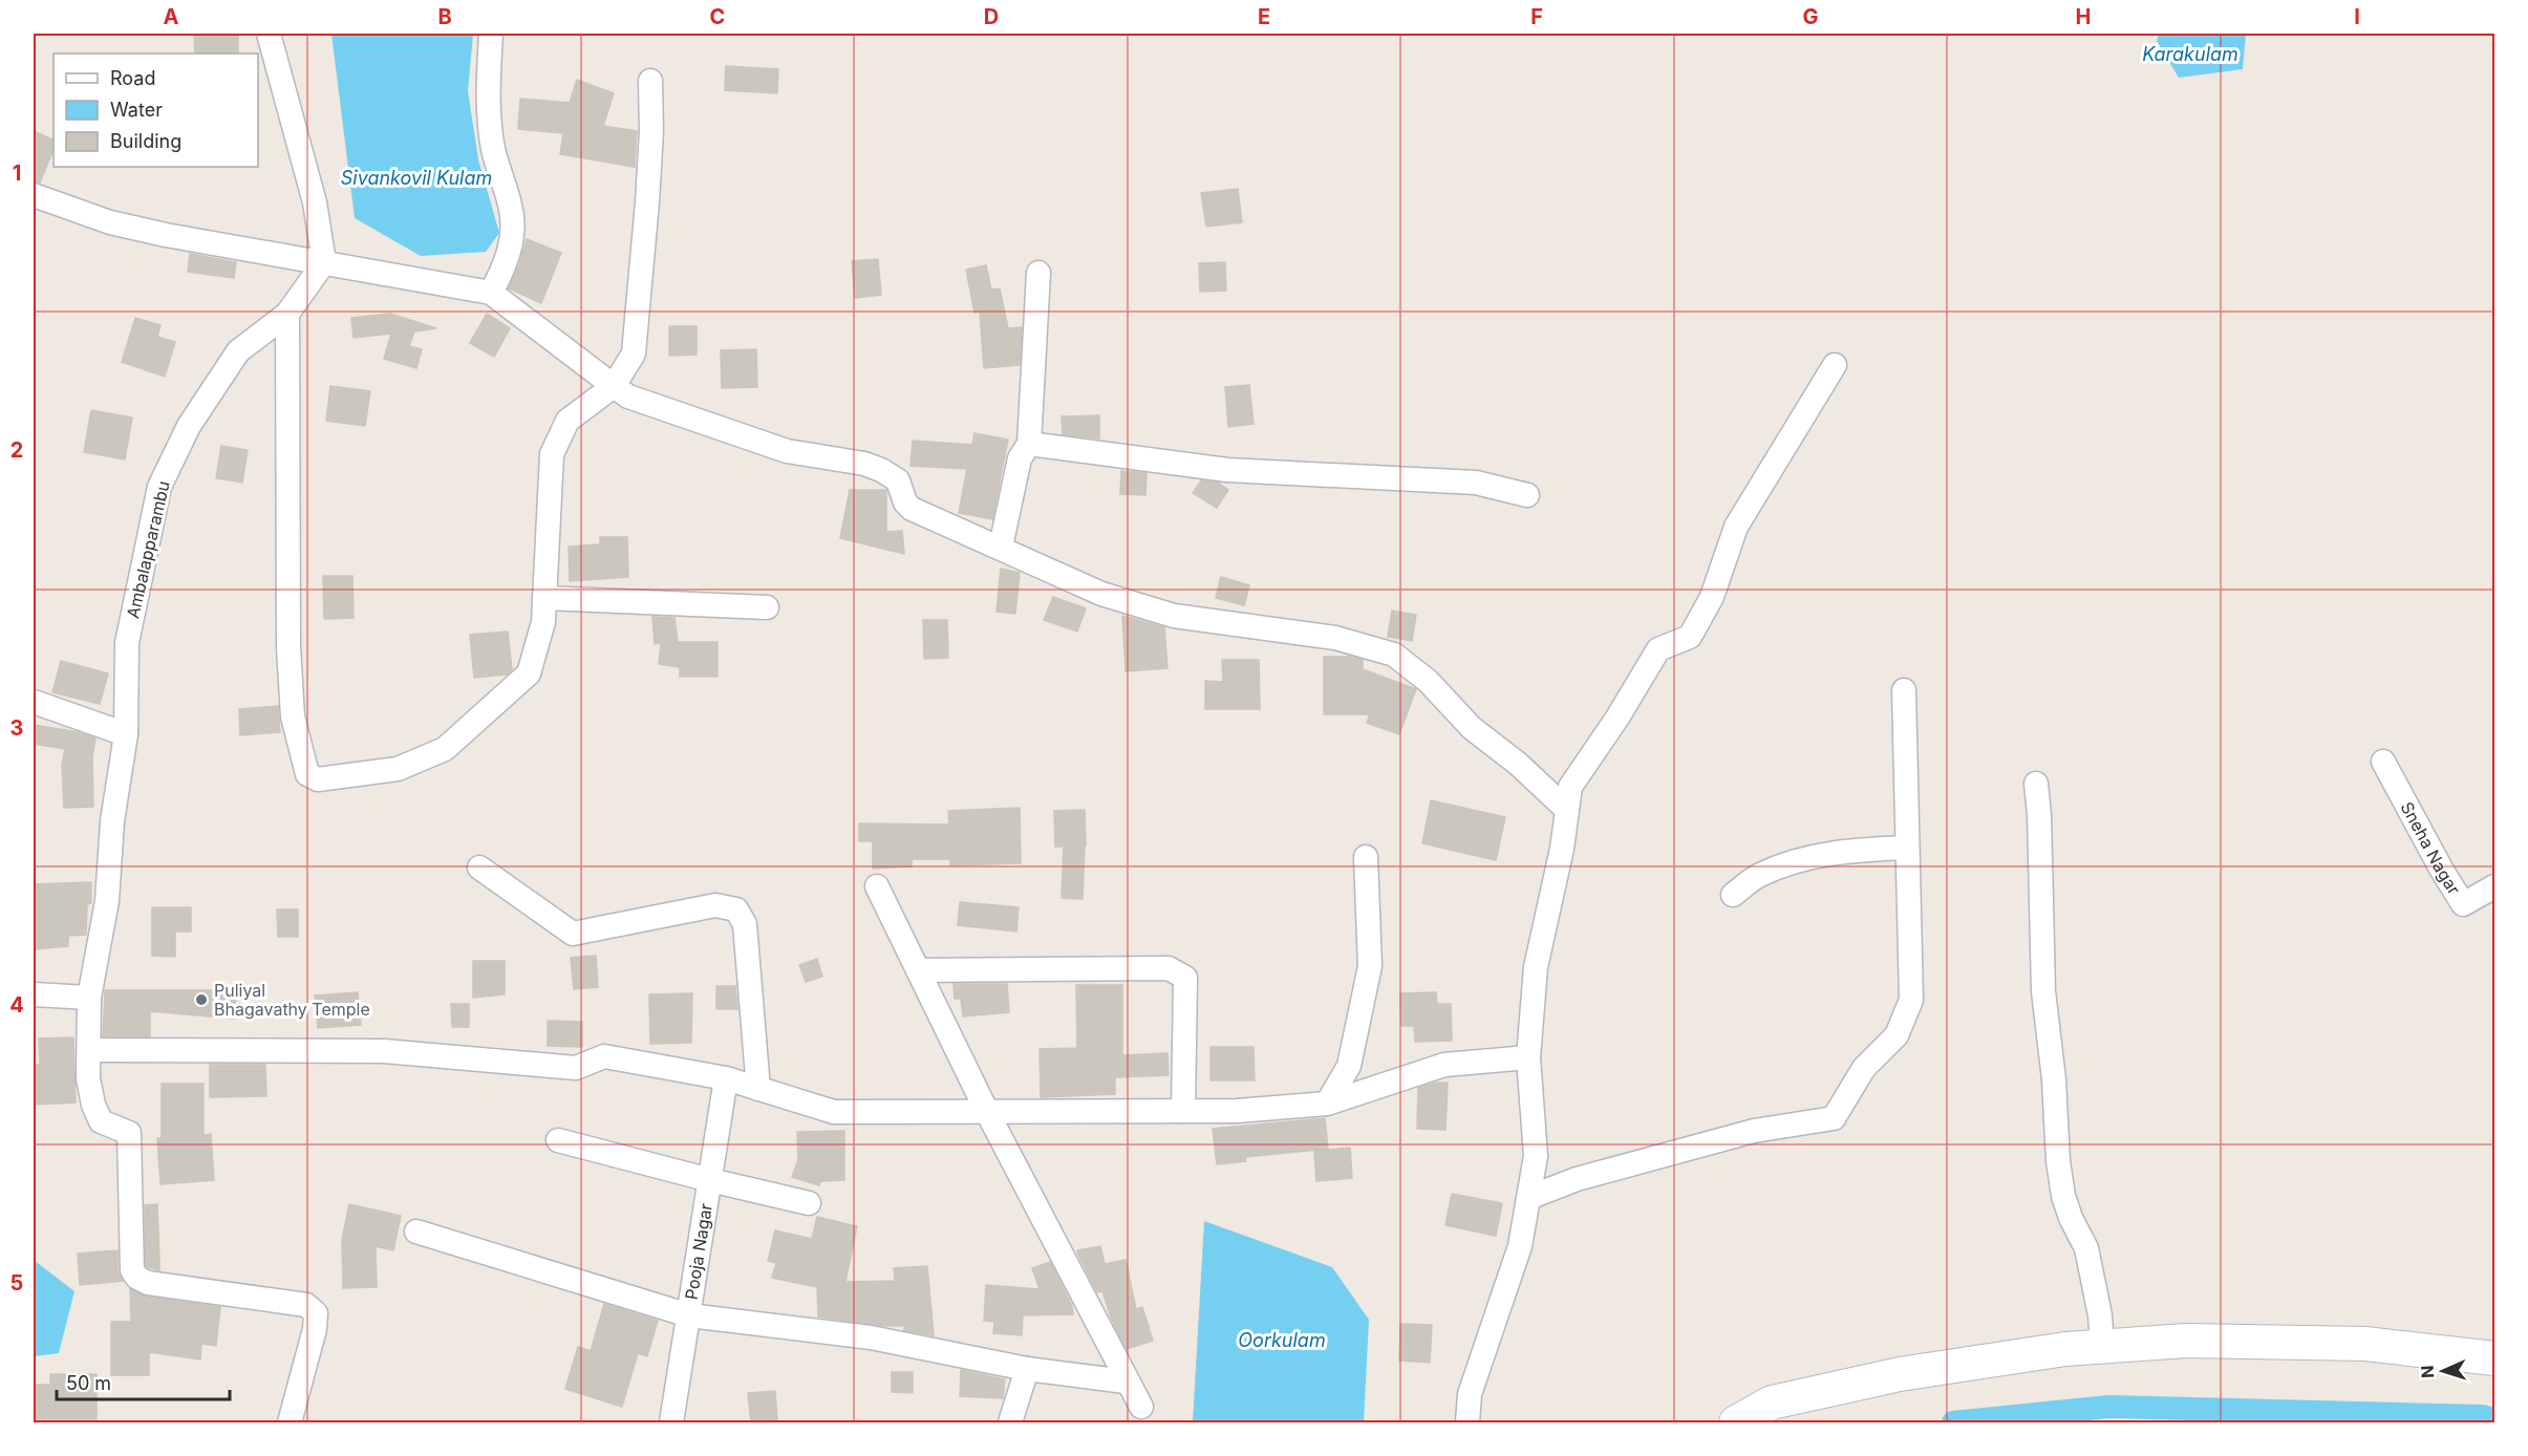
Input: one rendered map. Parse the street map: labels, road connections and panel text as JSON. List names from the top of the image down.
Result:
{
  "streets": {
    "street": ["Ambalapparambu", "Sneha Nagar", "Pooja Nagar"]
  },
  "water": ["Karakulam", "Sivankovil Kulam", "Oorkulam"],
  "places": ["Puliyal Bhagavathy Temple"],
  "legend": ["Road", "Water", "Building"],
  "scale_bar": "50 m",
  "north": "left",
  "grid": {
    "columns": [
      "A",
      "B",
      "C",
      "D",
      "E",
      "F",
      "G",
      "H",
      "I"
    ],
    "rows": [
      "1",
      "2",
      "3",
      "4",
      "5"
    ]
  }
}
